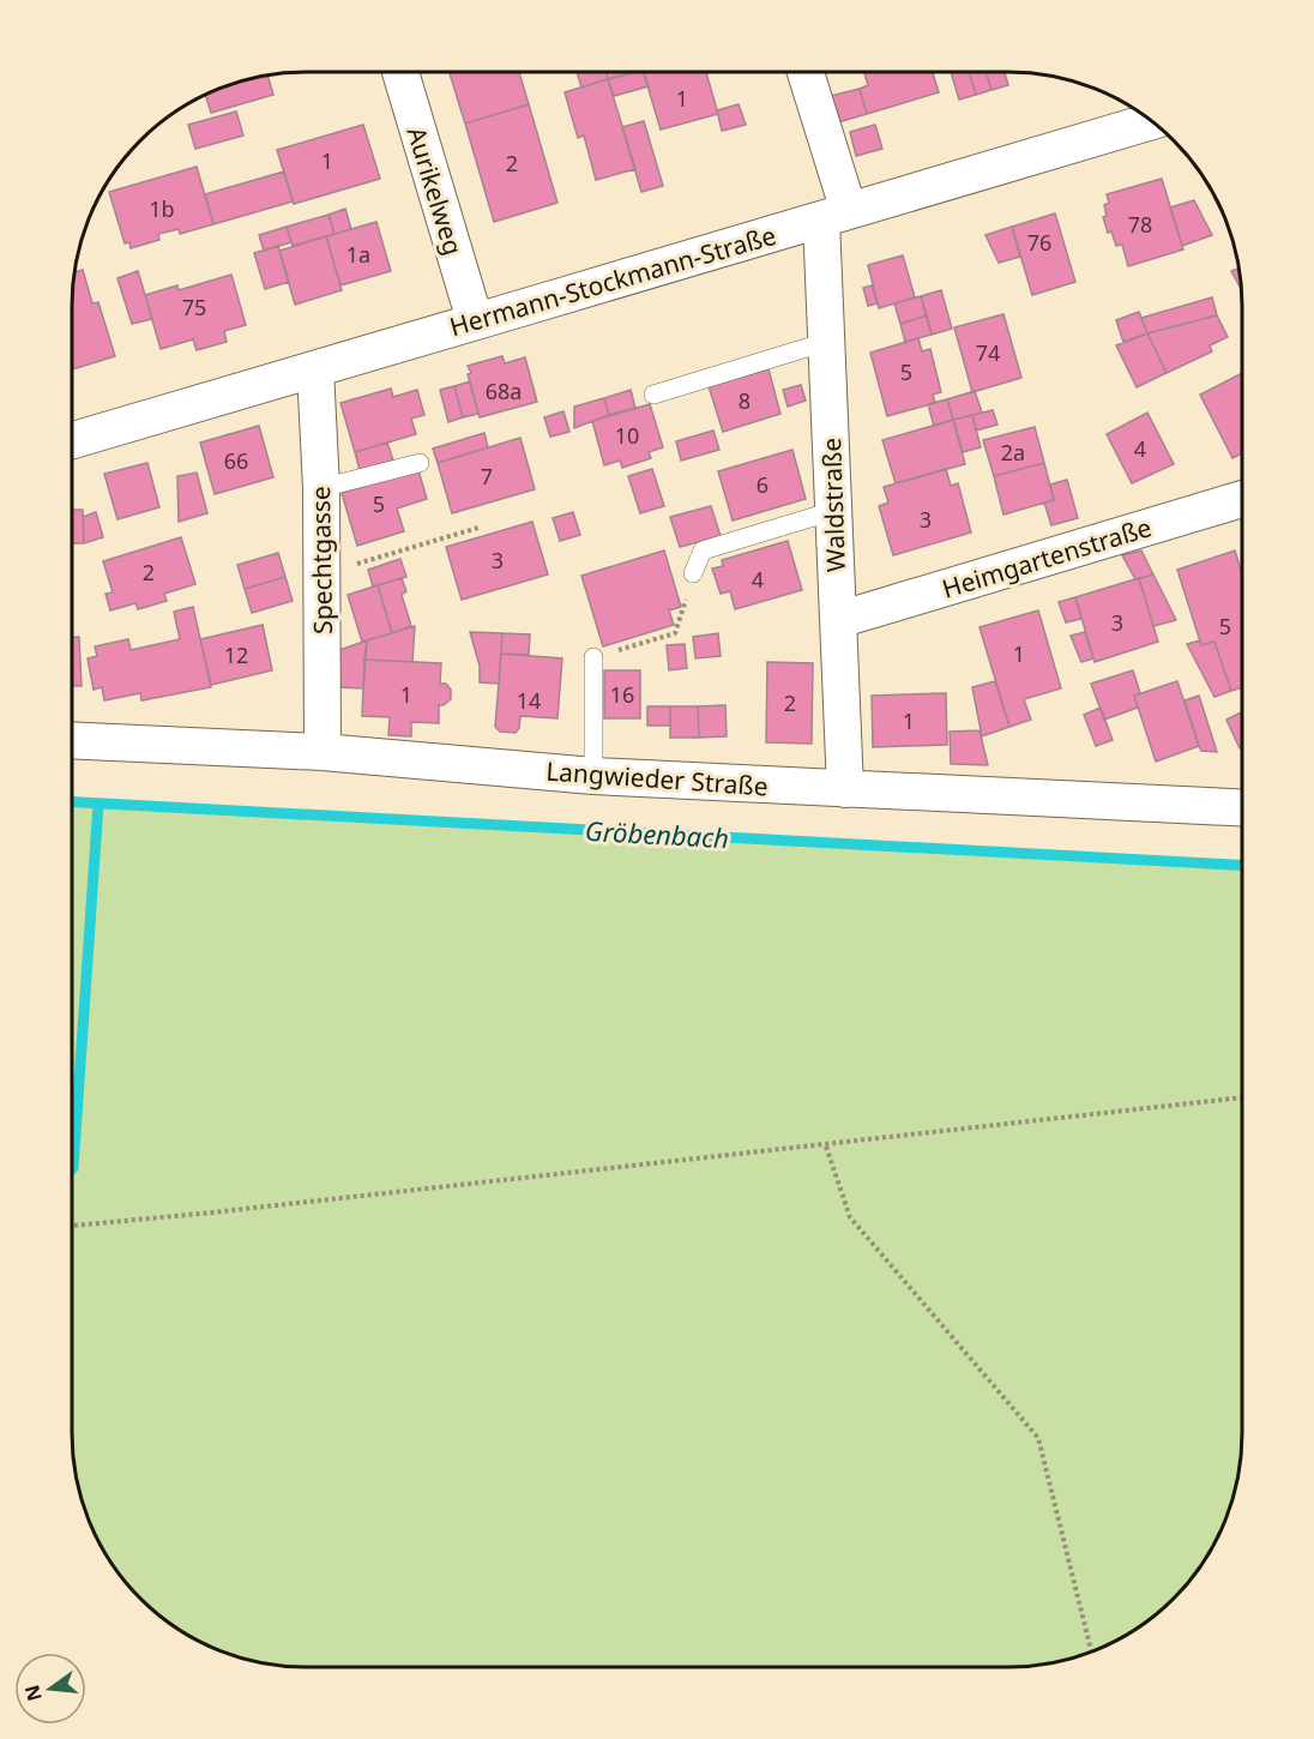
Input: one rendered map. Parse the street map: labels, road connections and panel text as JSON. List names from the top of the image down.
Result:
{
  "streets": {
    "street": [
      "Aurikelweg",
      "Hermann-Stockmann-Straße",
      "Waldstraße",
      "Heimgartenstraße",
      "Spechtgasse",
      "Langwieder Straße"
    ]
  },
  "crossings": [
    ["Aurikelweg", "Hermann-Stockmann-Straße"],
    ["Hermann-Stockmann-Straße", "Waldstraße"],
    ["Hermann-Stockmann-Straße", "Spechtgasse"],
    ["Waldstraße", "Heimgartenstraße"],
    ["Waldstraße", "Langwieder Straße"],
    ["Spechtgasse", "Langwieder Straße"]
  ],
  "water": ["Gröbenbach"],
  "house_numbers": [
    "1",
    "1",
    "2",
    "1b",
    "78",
    "76",
    "1a",
    "75",
    "74",
    "5",
    "68a",
    "8",
    "10",
    "4",
    "2a",
    "66",
    "7",
    "6",
    "5",
    "3",
    "3",
    "2",
    "4",
    "3",
    "5",
    "1",
    "12",
    "1",
    "16",
    "14",
    "2",
    "1"
  ],
  "north": "left"
}
